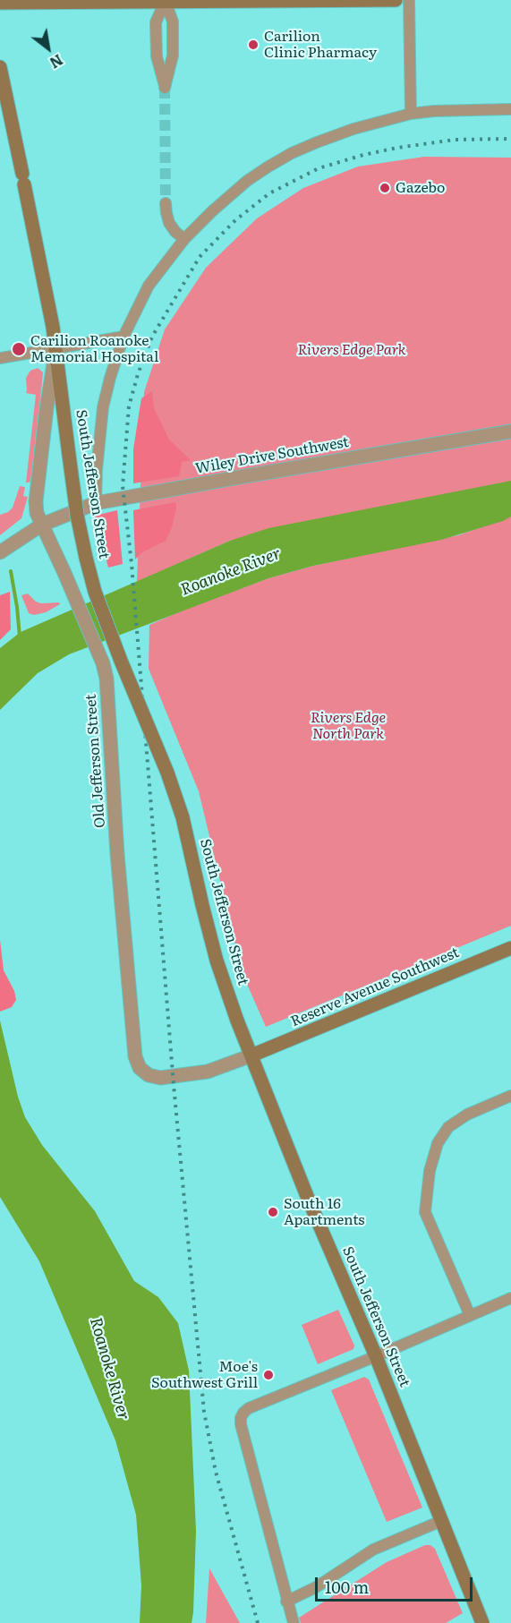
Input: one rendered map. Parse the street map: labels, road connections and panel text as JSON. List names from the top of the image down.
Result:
{
  "streets": {
    "main road": ["South Jefferson Street", "Reserve Avenue Southwest"],
    "street": ["Wiley Drive Southwest", "Old Jefferson Street"]
  },
  "crossings": [
    ["Wiley Drive Southwest", "Old Jefferson Street"],
    ["South Jefferson Street", "Old Jefferson Street"],
    ["South Jefferson Street", "Reserve Avenue Southwest"],
    ["Old Jefferson Street", "Reserve Avenue Southwest"]
  ],
  "water": ["Roanoke River"],
  "parks": ["Rivers Edge Park", "Rivers Edge North Park"],
  "places": [
    "Carilion Clinic Pharmacy",
    "Gazebo",
    "Carilion Roanoke Memorial Hospital",
    "South 16 Apartments",
    "Moe's Southwest Grill"
  ],
  "scale_bar": "100 m",
  "north": "bottom right"
}
